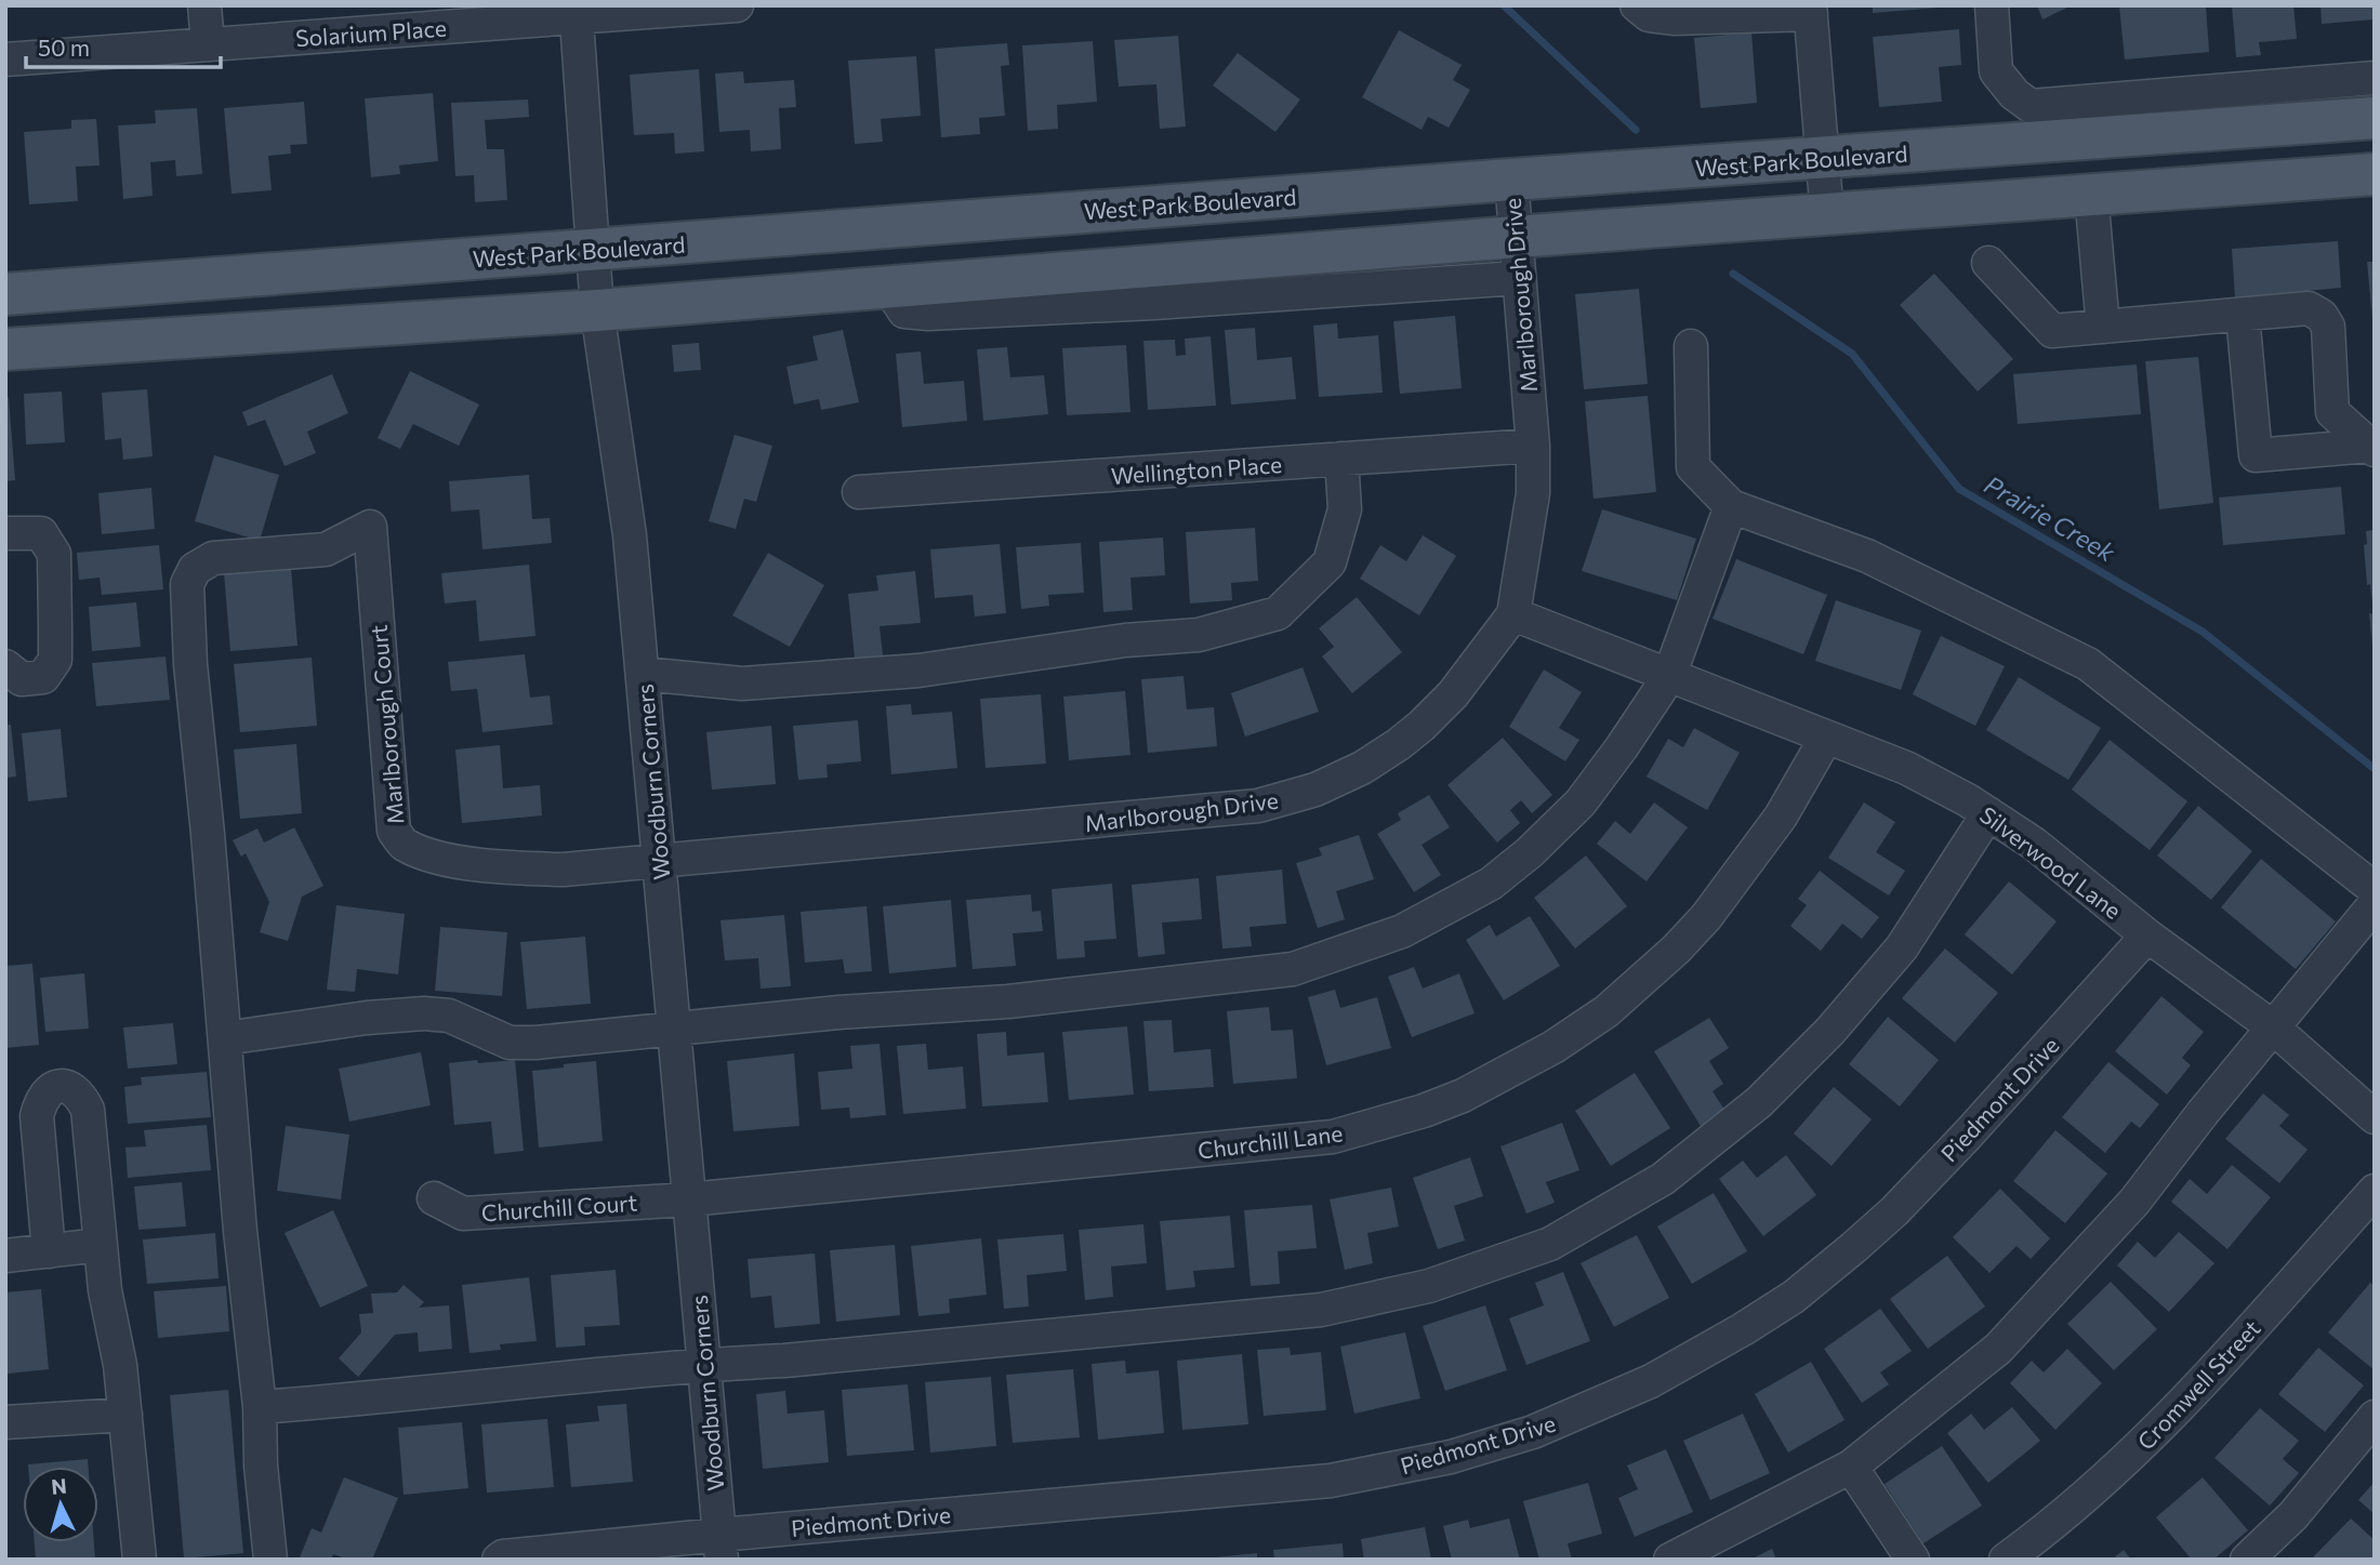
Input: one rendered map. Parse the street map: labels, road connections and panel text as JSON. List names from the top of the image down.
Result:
{
  "streets": {
    "main road": ["West Park Boulevard"],
    "street": [
      "Solarium Place",
      "Marlborough Drive",
      "Wellington Place",
      "Marlborough Court",
      "Woodburn Corners",
      "Silverwood Lane",
      "Piedmont Drive",
      "Churchill Lane",
      "Churchill Court",
      "Cromwell Street"
    ]
  },
  "crossings": [
    ["Solarium Place", "Woodburn Corners"],
    ["West Park Boulevard", "Marlborough Drive"],
    ["West Park Boulevard", "Woodburn Corners"],
    ["Marlborough Drive", "Wellington Place"],
    ["Marlborough Drive", "Marlborough Court"],
    ["Marlborough Drive", "Woodburn Corners"],
    ["Marlborough Drive", "Silverwood Lane"],
    ["Marlborough Court", "Woodburn Corners"],
    ["Woodburn Corners", "Piedmont Drive"],
    ["Woodburn Corners", "Churchill Lane"],
    ["Woodburn Corners", "Churchill Court"],
    ["Silverwood Lane", "Piedmont Drive"],
    ["Silverwood Lane", "Churchill Lane"],
    ["Churchill Lane", "Churchill Court"]
  ],
  "water": ["Prairie Creek"],
  "scale_bar": "50 m",
  "north": "top"
}
